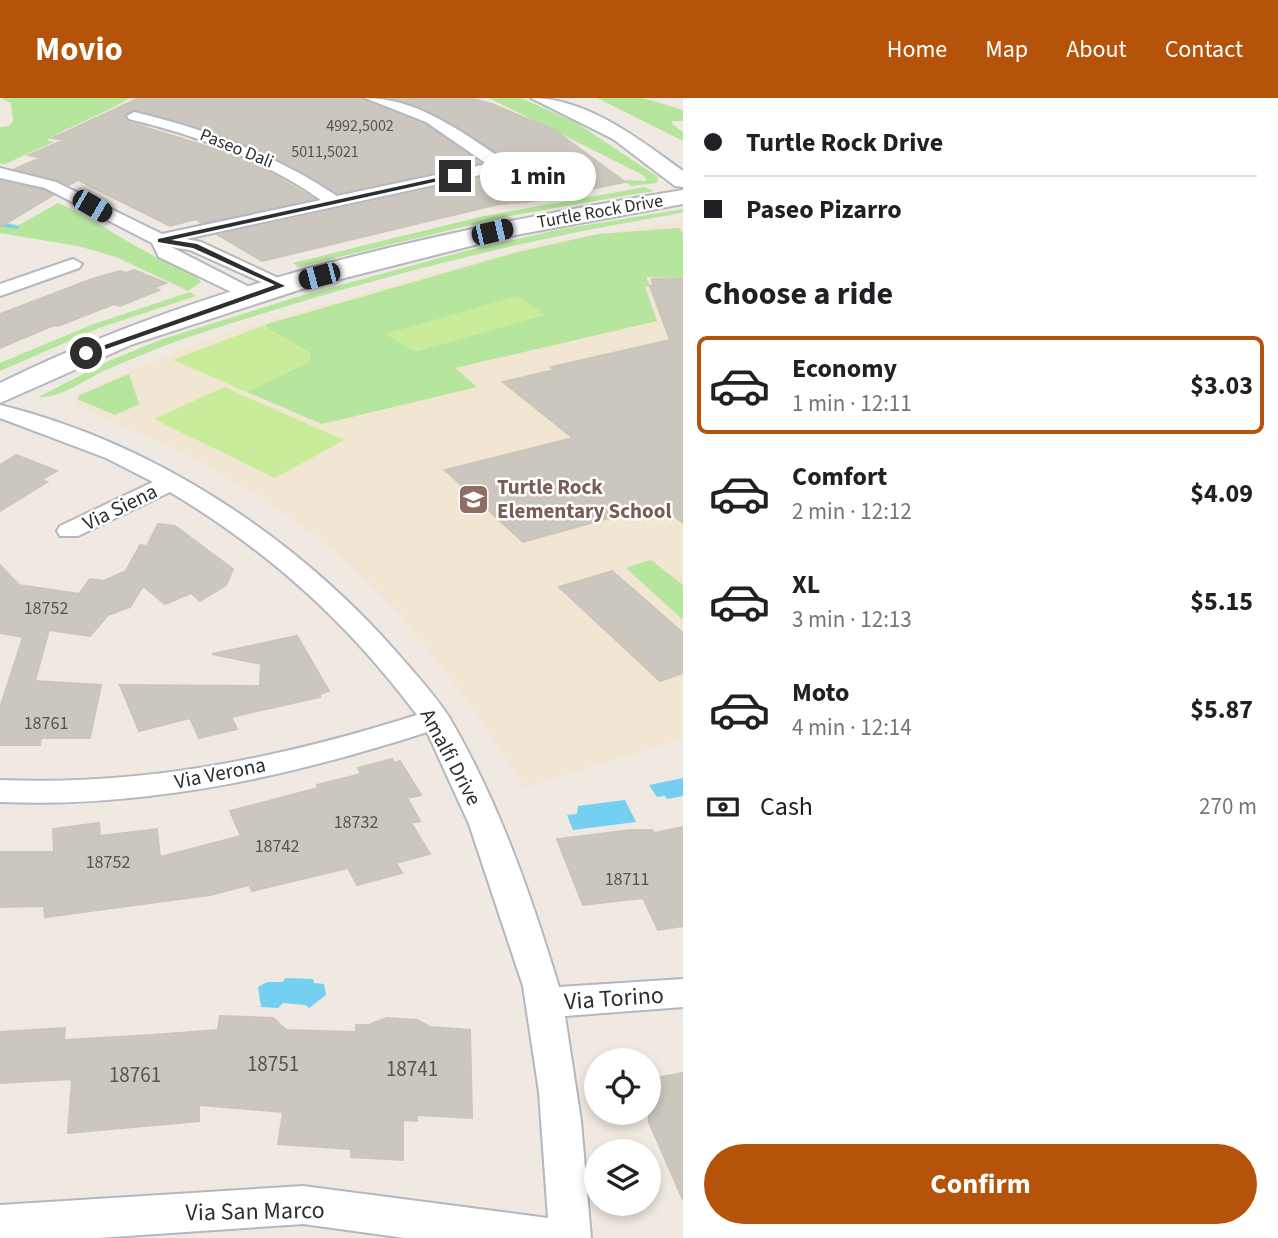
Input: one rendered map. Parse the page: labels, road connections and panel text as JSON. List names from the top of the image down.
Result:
{
  "streets": {
    "street": [
      "Paseo Dali",
      "Turtle Rock Drive",
      "Via Siena",
      "Amalfi Drive",
      "Via Verona",
      "Via Torino",
      "Via San Marco"
    ]
  },
  "crossings": [
    ["Via Siena", "Amalfi Drive"],
    ["Amalfi Drive", "Via Verona"],
    ["Amalfi Drive", "Via Torino"]
  ],
  "places": {
    "school or university": ["Turtle Rock Elementary School"]
  },
  "house_numbers": [
    "4992,5002",
    "5011,5021",
    "18752",
    "18761",
    "18732",
    "18742",
    "18752",
    "18711",
    "18751",
    "18741",
    "18761"
  ],
  "page": {
    "header": "Movio",
    "nav": [
      "Home",
      "Map",
      "About",
      "Contact"
    ],
    "banner": ["Turtle Rock Drive", "Paseo Pizarro"],
    "bubble": "1 min",
    "heading": "Choose a ride",
    "list": [
      {
        "name": "Economy",
        "note": "1 min · 12:11",
        "value": "$3.03"
      },
      {
        "name": "Comfort",
        "note": "2 min · 12:12",
        "value": "$4.09"
      },
      {
        "name": "XL",
        "note": "3 min · 12:13",
        "value": "$5.15"
      },
      {
        "name": "Moto",
        "note": "4 min · 12:14",
        "value": "$5.87"
      }
    ],
    "pay": ["Cash", "270 m"],
    "buttons": "Confirm"
  }
}
